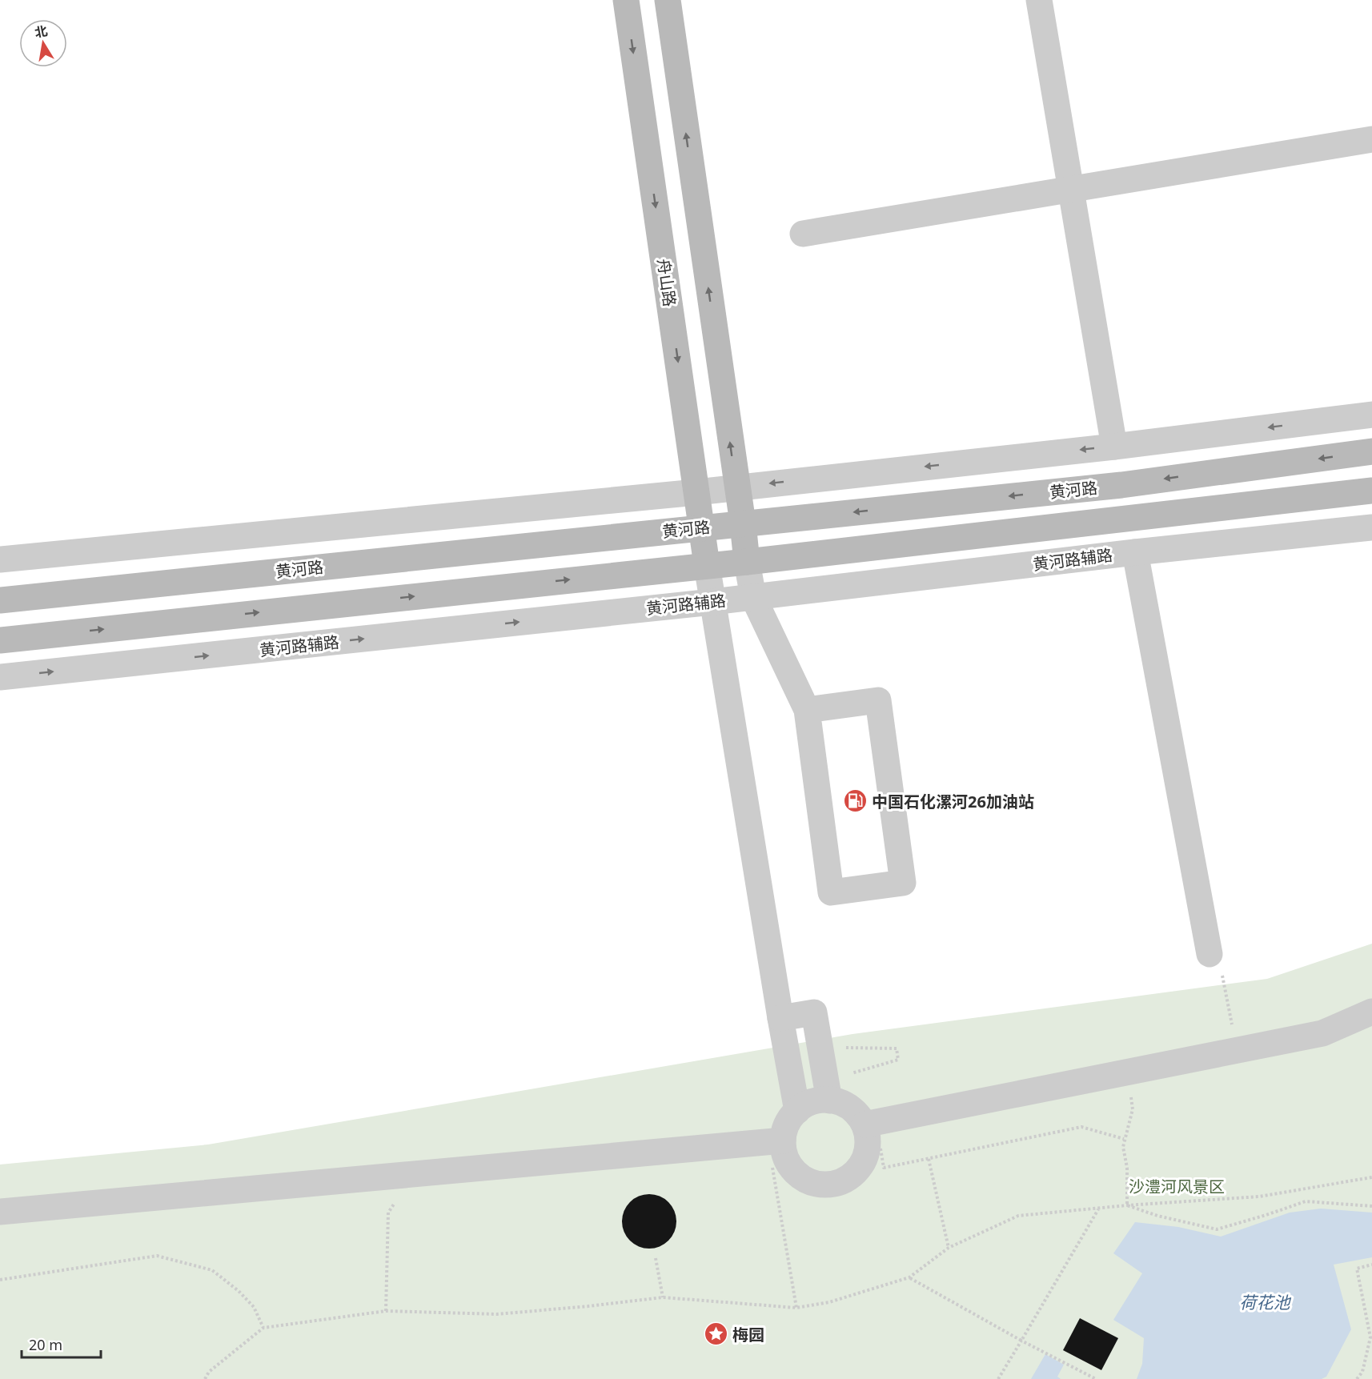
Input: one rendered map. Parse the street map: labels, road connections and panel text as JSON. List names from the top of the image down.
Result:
{
  "streets": {
    "main road": ["舟山路", "黄河路"],
    "street": ["黄河路辅路"]
  },
  "crossings": [
    ["舟山路", "黄河路"]
  ],
  "water": ["荷花池"],
  "parks": ["沙澧河风景区"],
  "places": {
    "fuel station": ["中国石化漯河26加油站"],
    "place": ["梅园"]
  },
  "scale_bar": "20 m",
  "north": "top"
}
